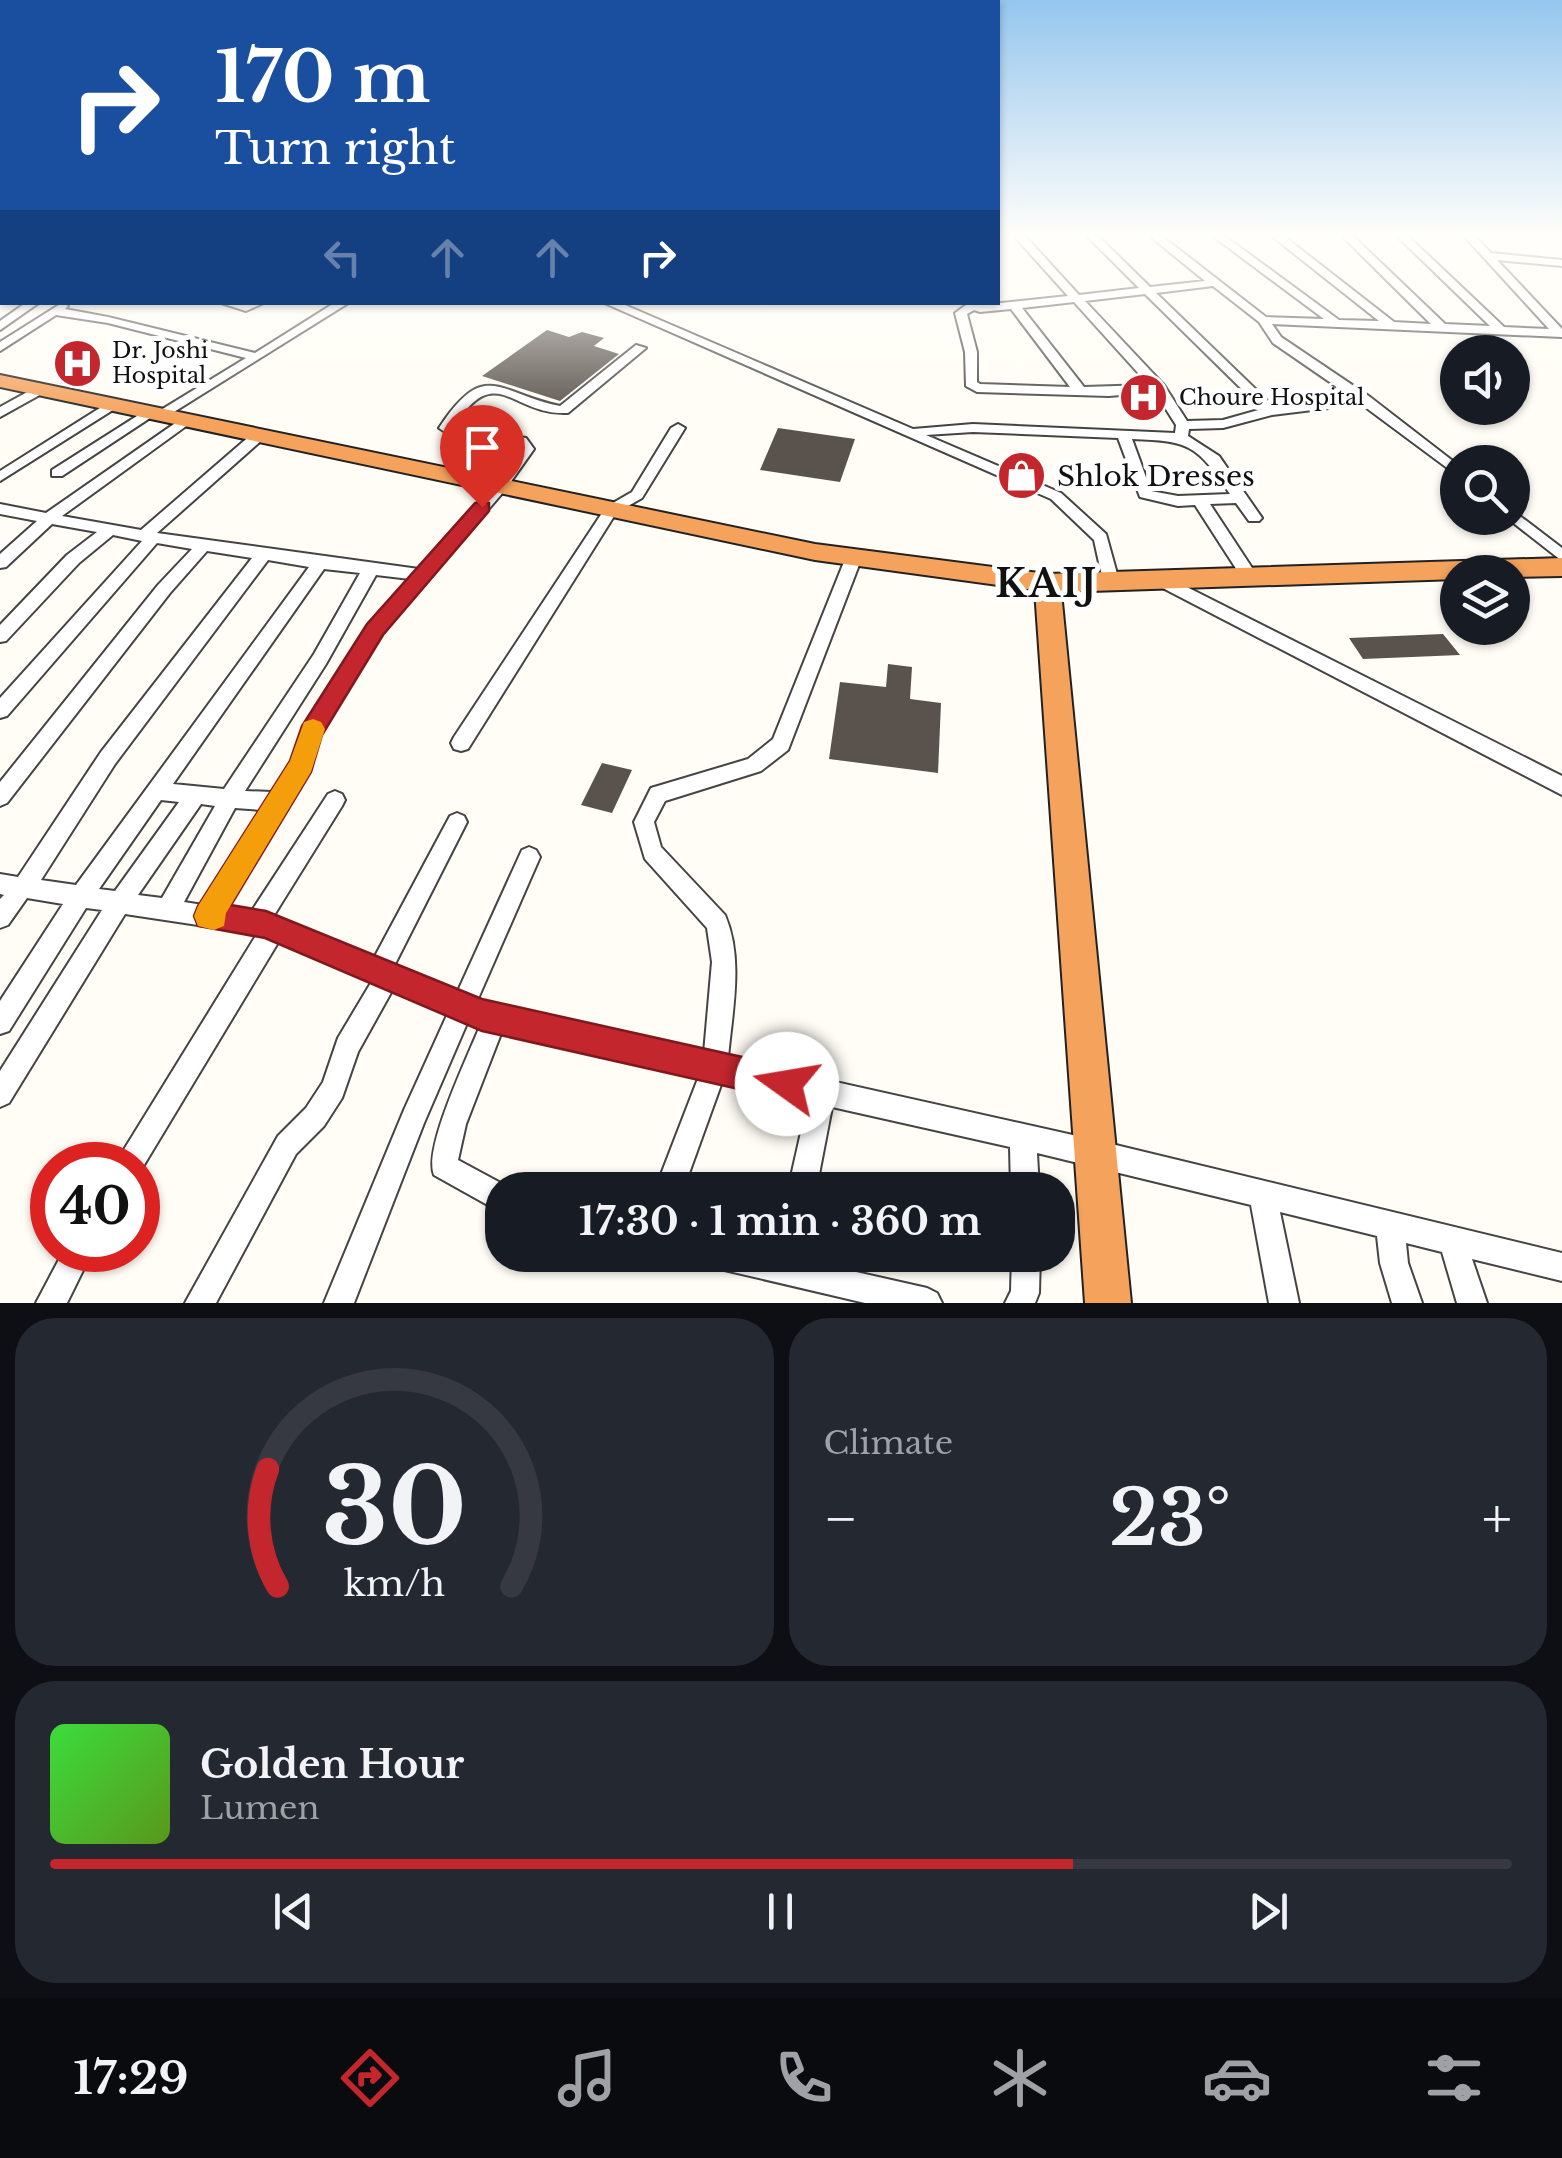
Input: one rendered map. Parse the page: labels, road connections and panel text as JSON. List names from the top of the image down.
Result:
{
  "districts": ["KAIJ"],
  "places": {
    "hospital": ["Dr. Joshi Hospital", "Choure Hospital"],
    "shop": ["Shlok Dresses"]
  },
  "page": {
    "turn": ["170 m", "Turn right"],
    "limit": "40",
    "trip": "17:30 · 1 min · 360 m",
    "tile": "Climate",
    "heat": ["−", "23°", "+"],
    "song": ["Golden Hour", "Lumen"],
    "tabs": "17:29",
    "gauge": ["30", "km/h"]
  }
}
